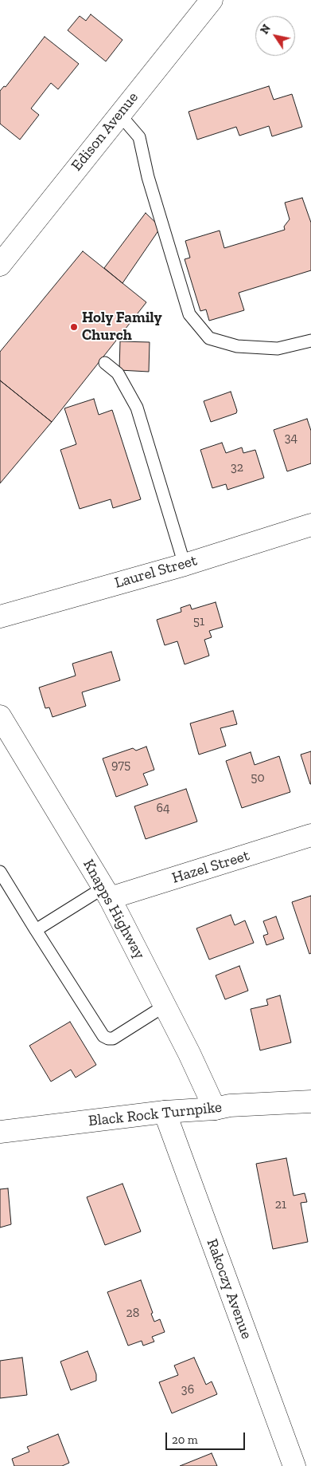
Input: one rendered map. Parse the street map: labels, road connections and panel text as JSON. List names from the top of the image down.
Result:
{
  "streets": {
    "street": [
      "Edison Avenue",
      "Laurel Street",
      "Hazel Street",
      "Knapps Highway",
      "Black Rock Turnpike",
      "Rakoczy Avenue"
    ]
  },
  "crossings": [
    ["Hazel Street", "Knapps Highway"],
    ["Knapps Highway", "Black Rock Turnpike"],
    ["Black Rock Turnpike", "Rakoczy Avenue"]
  ],
  "places": ["Holy Family Church"],
  "house_numbers": [
    "34",
    "32",
    "51",
    "975",
    "50",
    "64",
    "21",
    "28",
    "36"
  ],
  "scale_bar": "20 m",
  "north": "top left"
}
